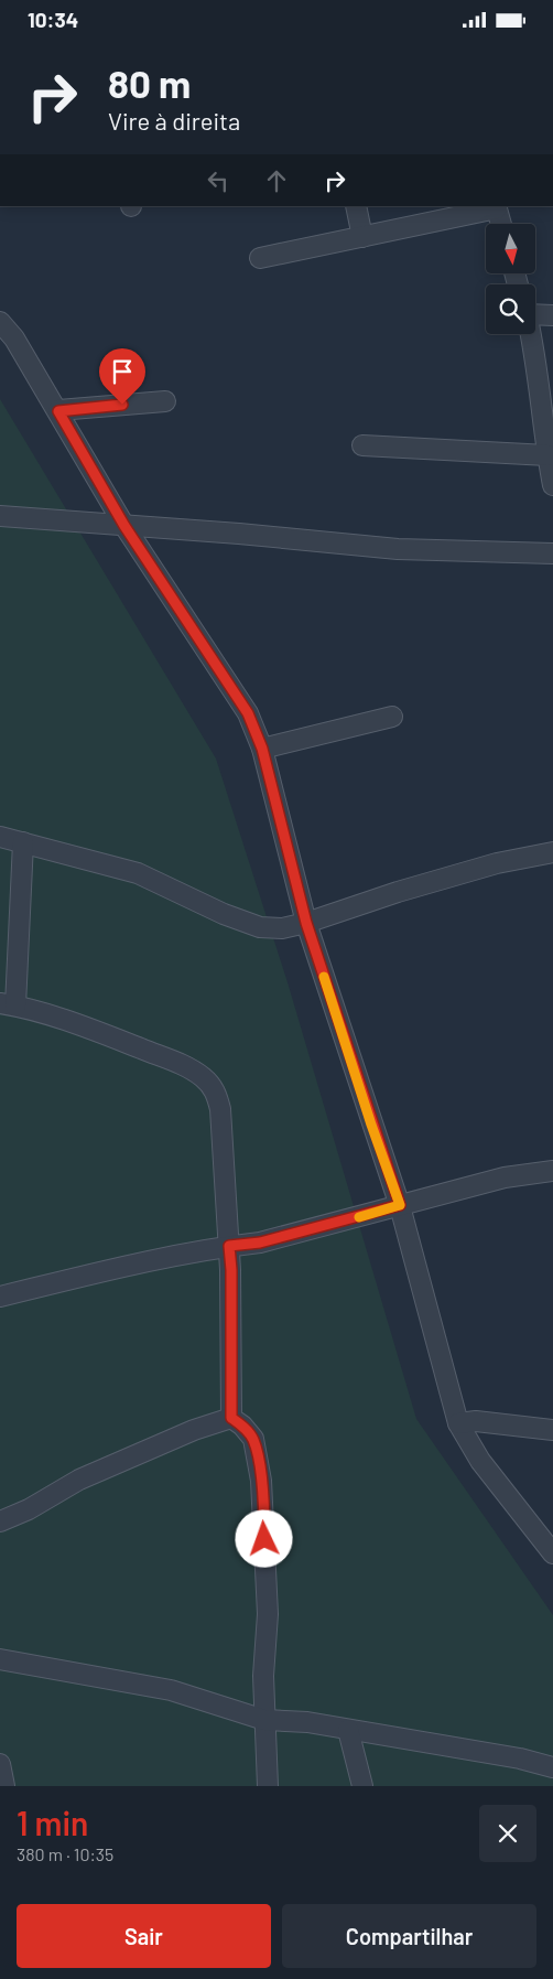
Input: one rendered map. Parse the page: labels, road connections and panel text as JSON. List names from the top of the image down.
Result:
{
  "north": "bottom",
  "page": {
    "status": "10:34",
    "turn": ["80 m", "Vire à direita"],
    "heading": ["1 min", "380 m · 10:35"],
    "buttons": ["Sair", "Compartilhar"]
  }
}
